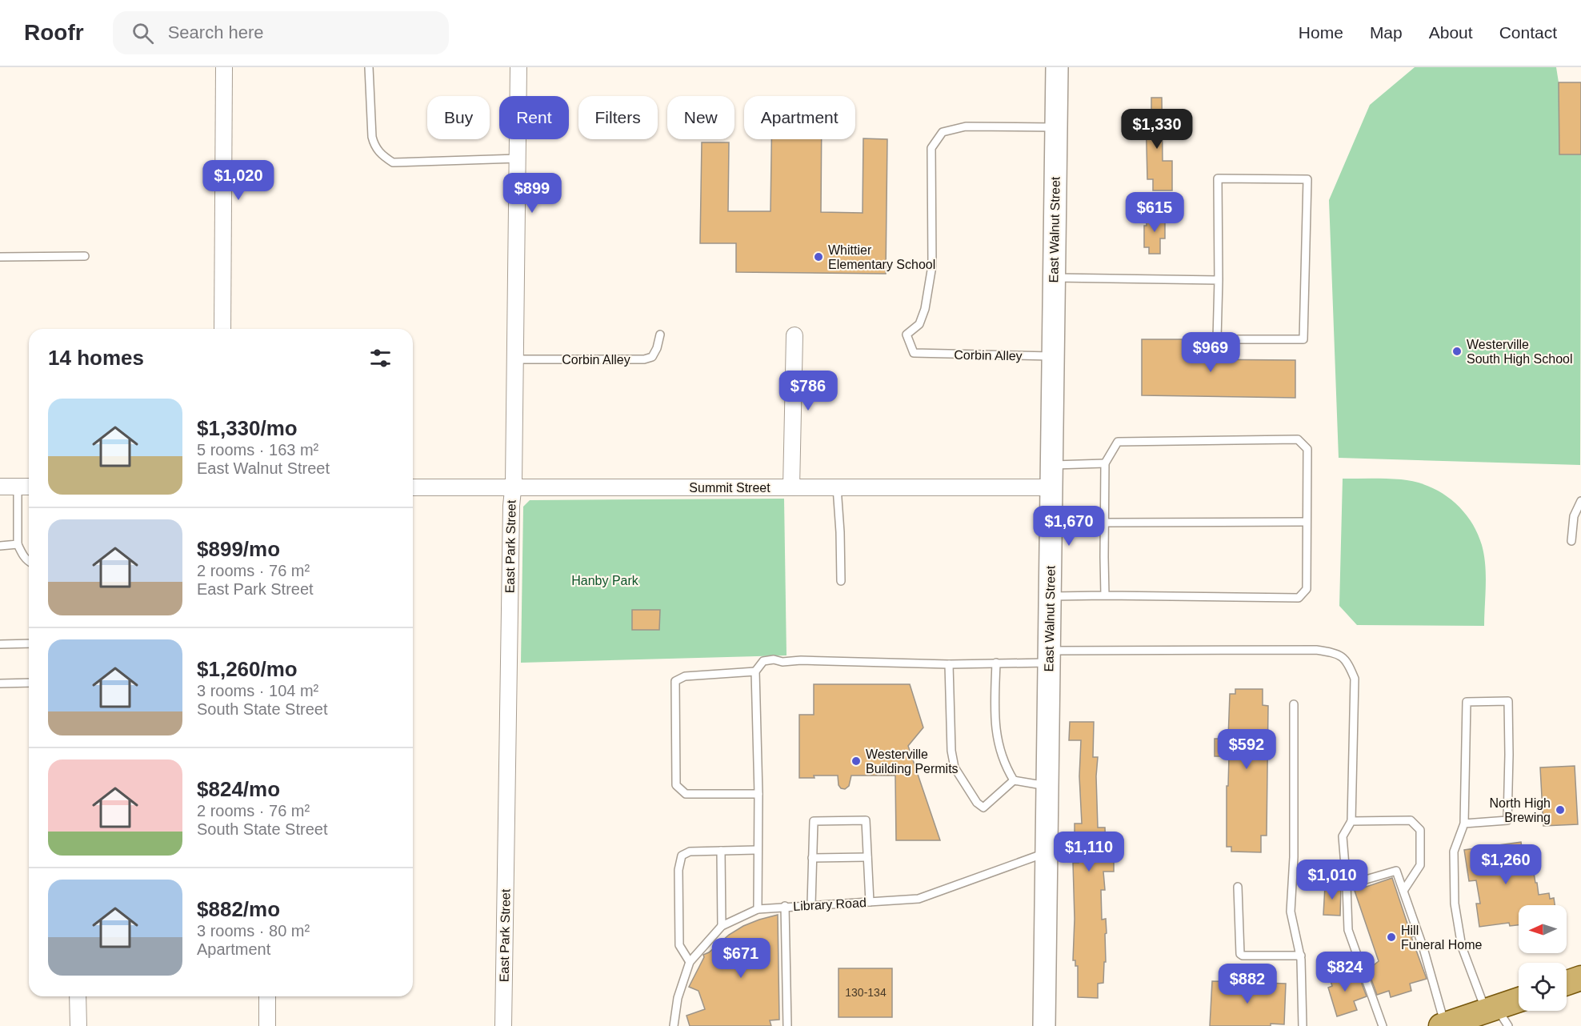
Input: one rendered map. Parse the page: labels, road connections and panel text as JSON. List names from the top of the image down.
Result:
{
  "streets": {
    "main road": ["East Walnut Street"],
    "street": ["Summit Street", "East Park Street"],
    "lane": ["Corbin Alley", "Library Road"]
  },
  "crossings": [
    ["East Walnut Street", "Corbin Alley"],
    ["East Walnut Street", "Summit Street"],
    ["East Walnut Street", "Library Road"],
    ["Corbin Alley", "East Park Street"],
    ["Summit Street", "East Park Street"]
  ],
  "parks": ["Hanby Park"],
  "places": [
    "Whittier Elementary School",
    "Westerville South High School",
    "Westerville Building Permits",
    "North High Brewing",
    "Hill Funeral Home"
  ],
  "house_numbers": ["130-134"],
  "north": "left",
  "page": {
    "header": "Roofr",
    "search": "Search here",
    "nav": [
      "Home",
      "Map",
      "About",
      "Contact"
    ],
    "chip": [
      "Buy",
      "Rent",
      "Filters",
      "New",
      "Apartment"
    ],
    "price": [
      "$1,330",
      "$1,020",
      "$899",
      "$615",
      "$969",
      "$786",
      "$1,670",
      "$592",
      "$1,110",
      "$1,260",
      "$1,010",
      "$671",
      "$824",
      "$882"
    ],
    "heading": "14 homes",
    "list": [
      {
        "name": "$1,330/mo",
        "note": "5 rooms · 163 m² · East Walnut Street"
      },
      {
        "name": "$899/mo",
        "note": "2 rooms · 76 m² · East Park Street"
      },
      {
        "name": "$1,260/mo",
        "note": "3 rooms · 104 m² · South State Street"
      },
      {
        "name": "$824/mo",
        "note": "2 rooms · 76 m² · South State Street"
      },
      {
        "name": "$882/mo",
        "note": "3 rooms · 80 m² · Apartment"
      }
    ]
  }
}
